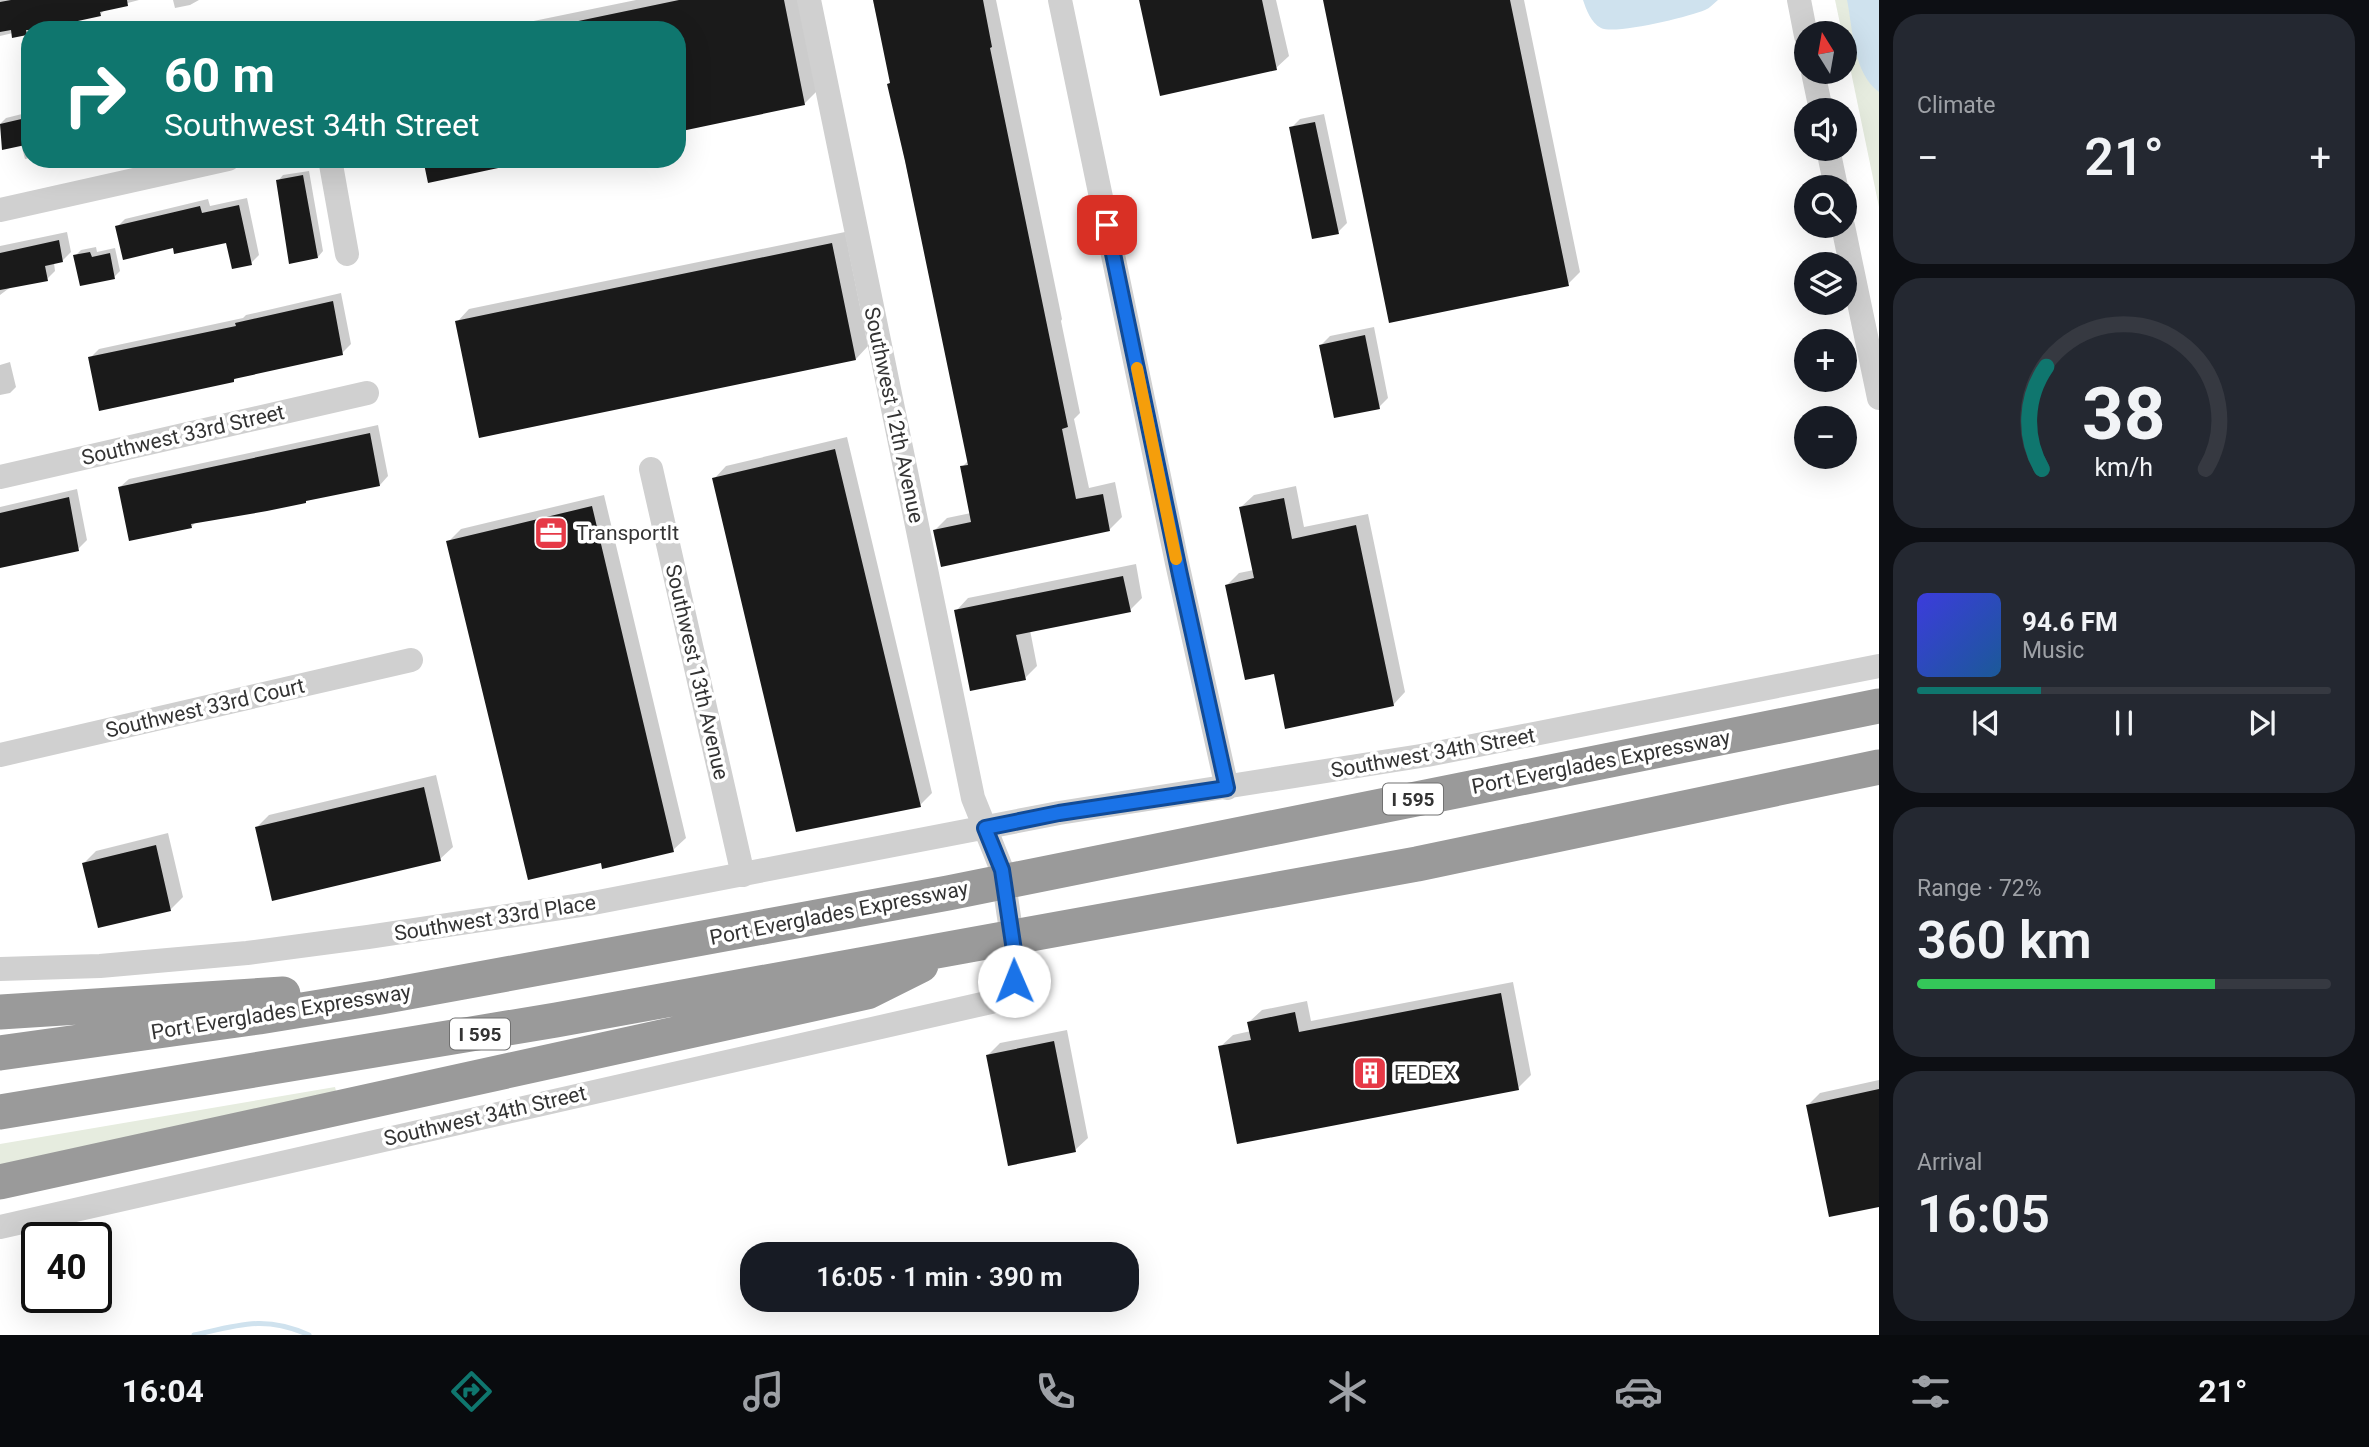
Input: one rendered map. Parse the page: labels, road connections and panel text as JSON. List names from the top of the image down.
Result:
{
  "streets": {
    "highway": ["Port Everglades Expressway", "I 595"],
    "street": [
      "Southwest 12th Avenue",
      "Southwest 33rd Street",
      "Southwest 13th Avenue",
      "Southwest 33rd Court",
      "Southwest 34th Street",
      "Southwest 33rd Place"
    ]
  },
  "crossings": [
    ["Southwest 12th Avenue", "Southwest 34th Street"],
    ["Southwest 12th Avenue", "Southwest 33rd Place"],
    ["Southwest 13th Avenue", "Southwest 33rd Place"],
    ["Southwest 34th Street", "Southwest 33rd Place"]
  ],
  "places": {
    "office": ["TransportIt"],
    "building": ["FEDEX"]
  },
  "north": "top",
  "page": {
    "tile": [
      "Climate",
      ["Range · 72%", "360 km"],
      ["Arrival", "16:05"]
    ],
    "map_buttons": ["+", "−"],
    "turn": ["60 m", "Southwest 34th Street"],
    "heat": ["−", "21°", "+"],
    "song": ["94.6 FM", "Music"],
    "limit": "40",
    "trip": "16:05 · 1 min · 390 m",
    "tabs": ["16:04", "21°"],
    "gauge": ["38", "km/h"]
  }
}
